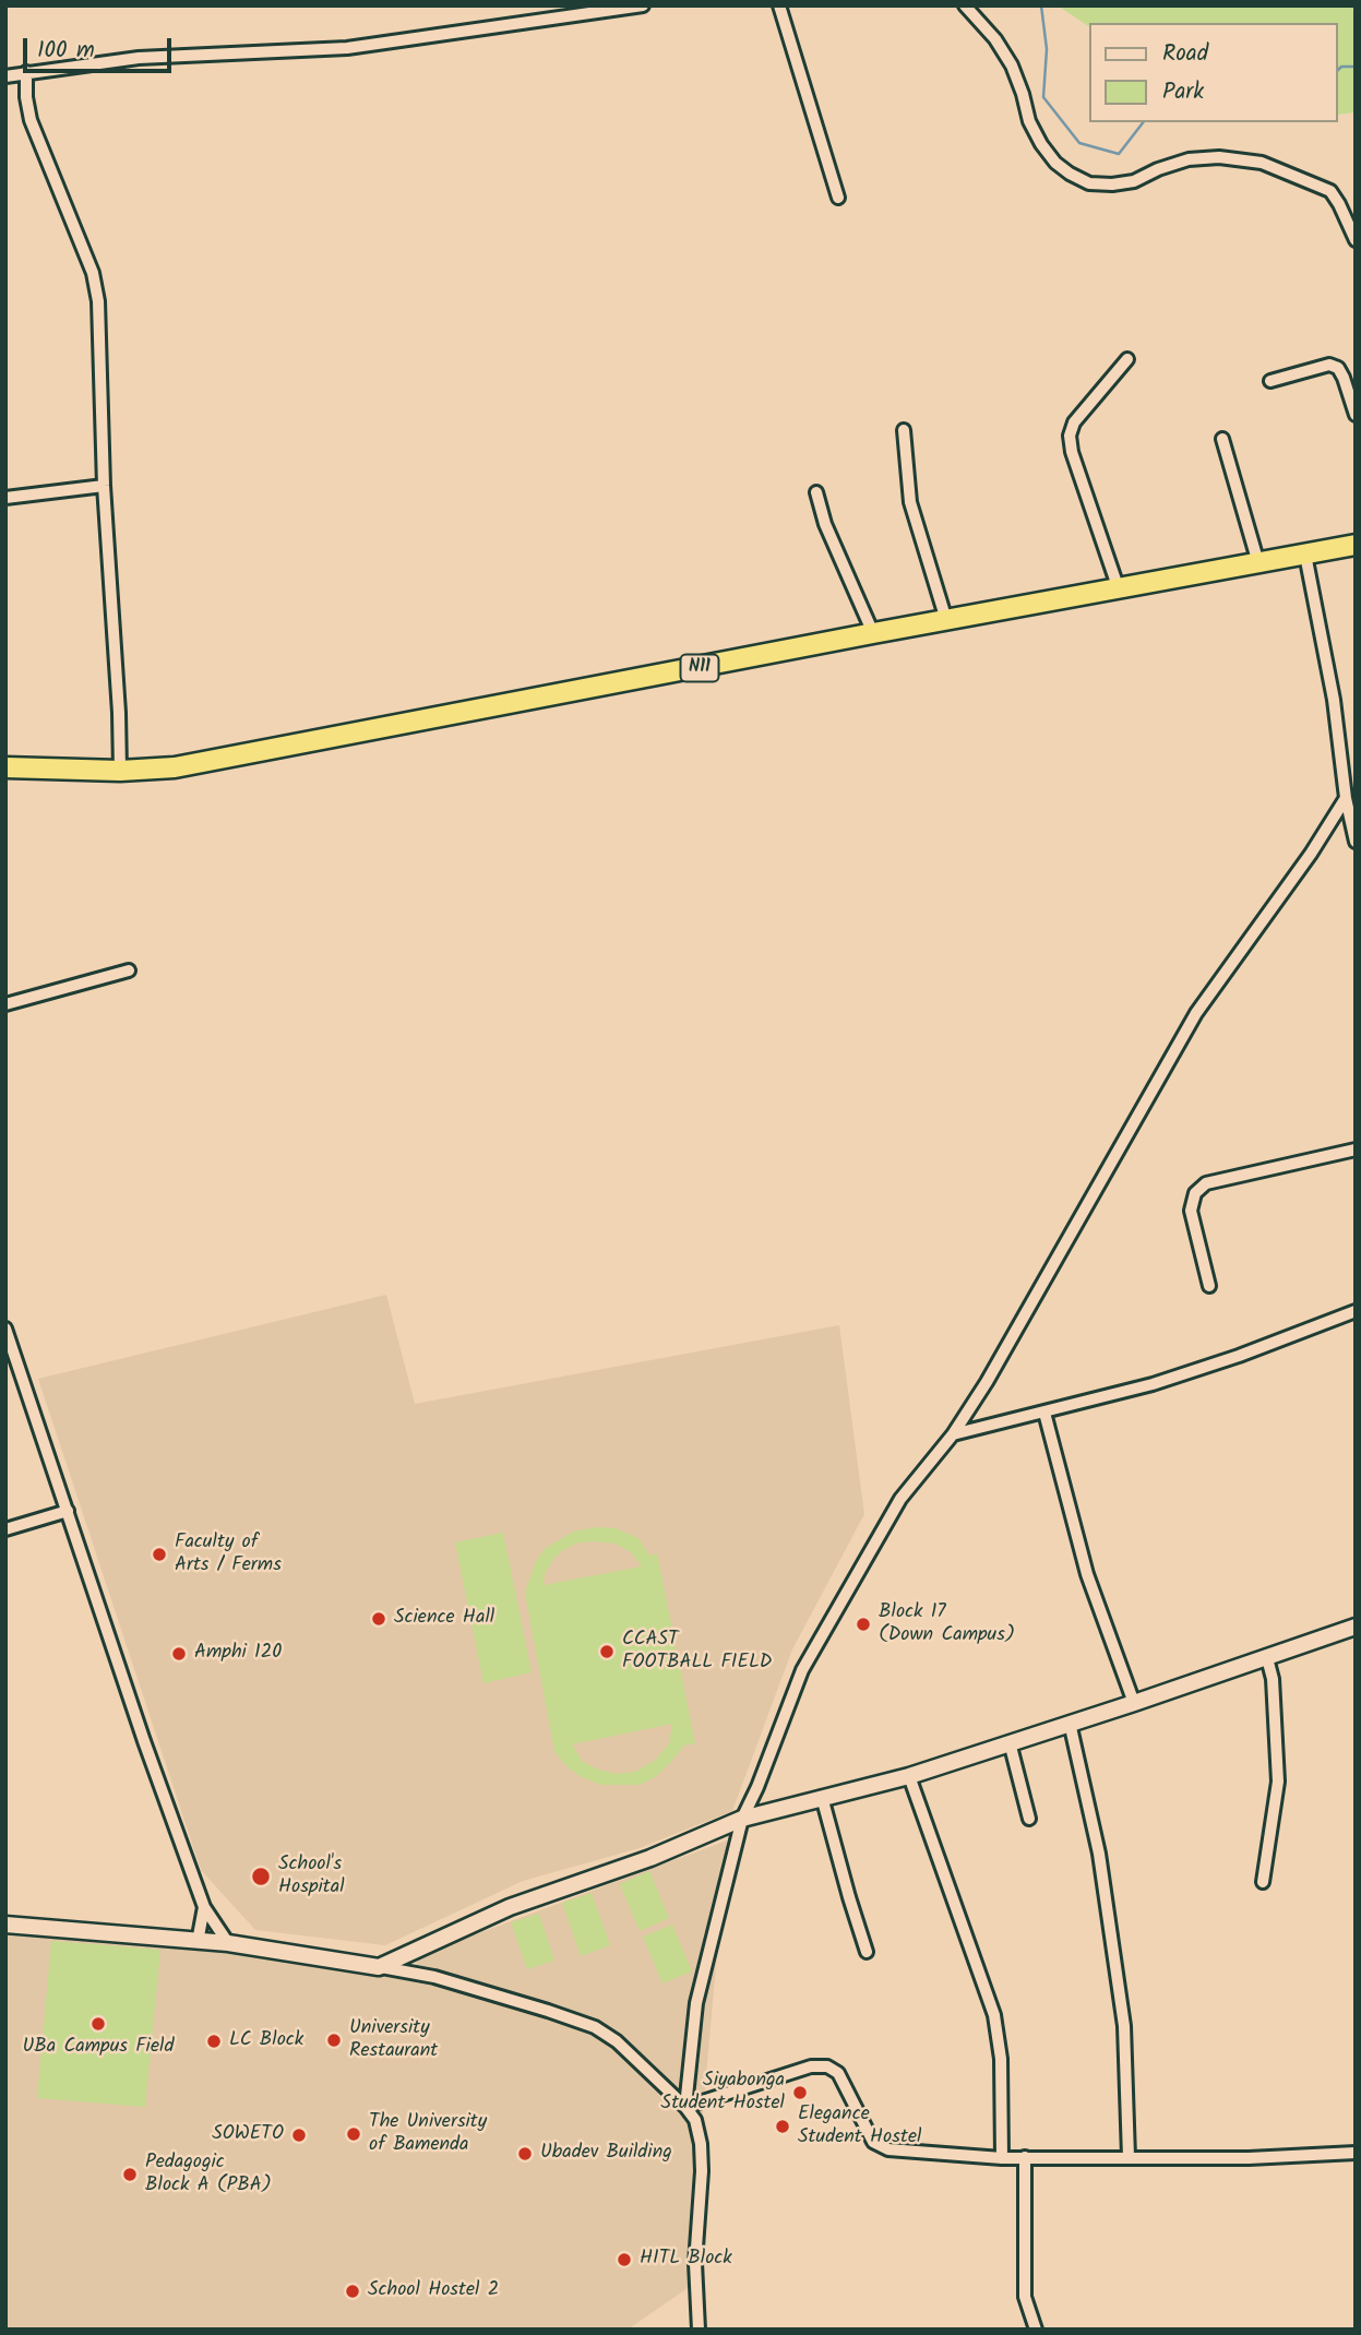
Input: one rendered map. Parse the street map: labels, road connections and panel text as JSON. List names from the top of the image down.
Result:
{
  "streets": {
    "highway": ["N11"]
  },
  "places": [
    "Faculty of Arts / Ferms",
    "Science Hall",
    "Block 17 (Down Campus)",
    "CCAST FOOTBALL FIELD",
    "Amphi 120",
    "School's Hospital",
    "UBa Campus Field",
    "University Restaurant",
    "LC Block",
    "Siyabonga Student Hostel",
    "Elegance Student Hostel",
    "The University of Bamenda",
    "SOWETO",
    "Ubadev Building",
    "Pedagogic Block A (PBA)",
    "HITL Block",
    "School Hostel 2"
  ],
  "legend": ["Road", "Park"],
  "scale_bar": "100 m"
}
